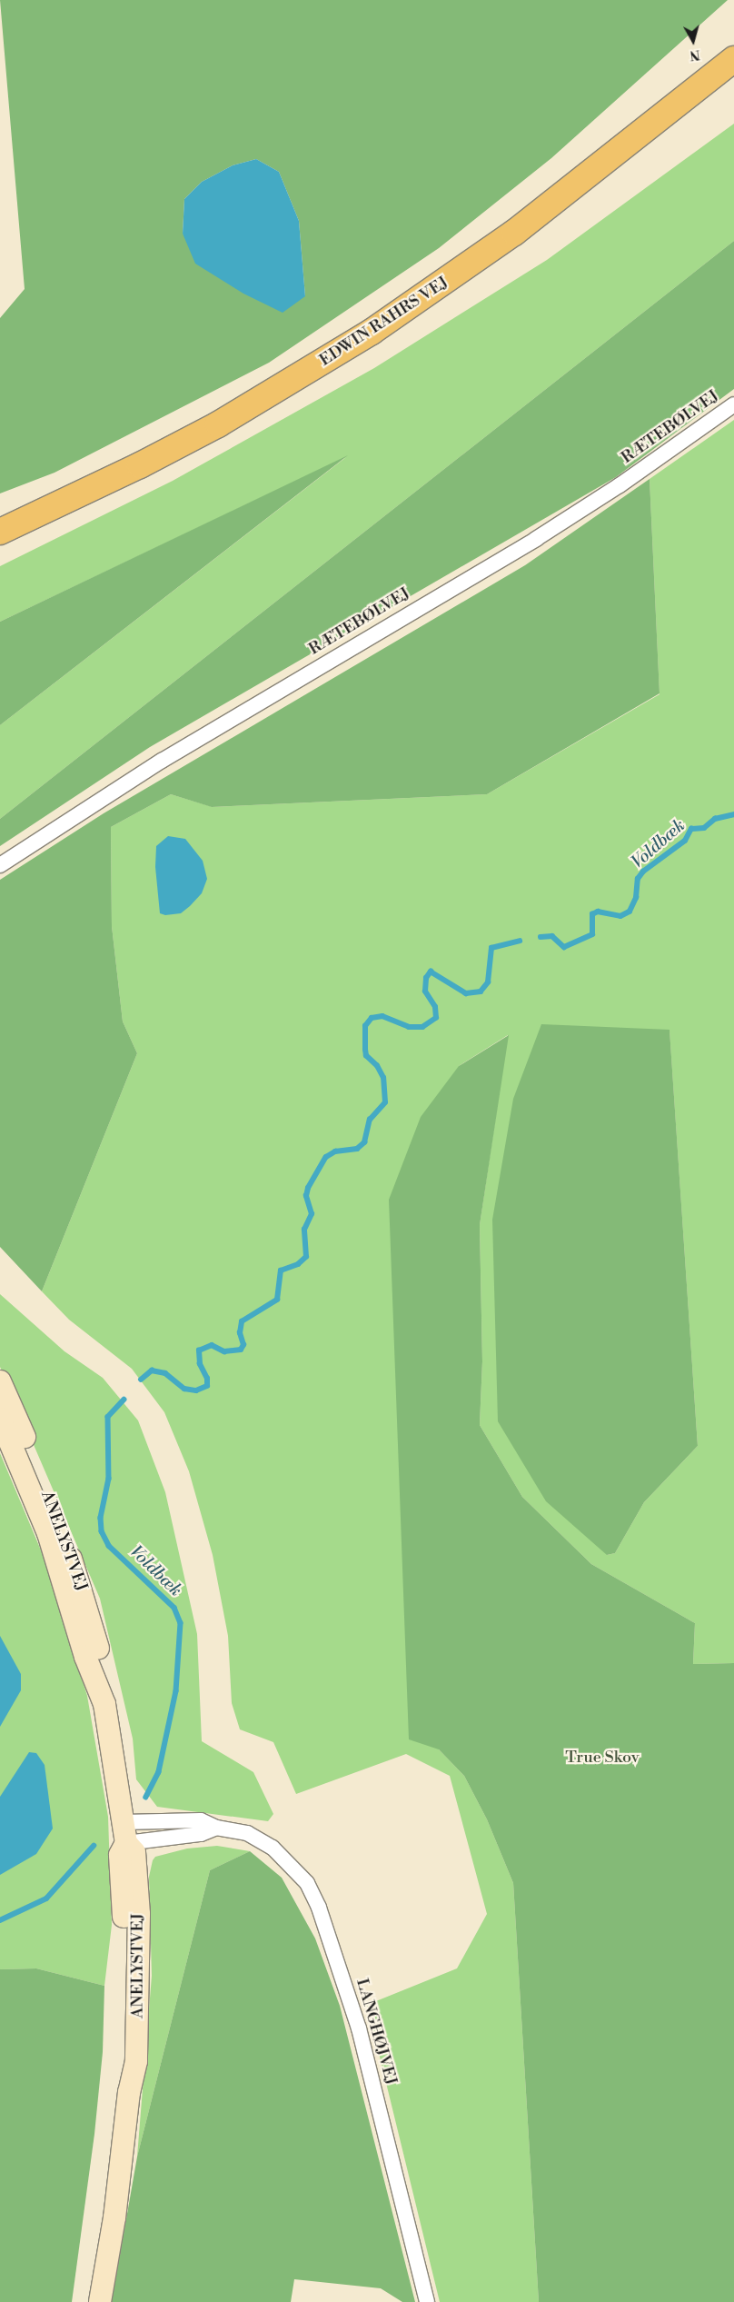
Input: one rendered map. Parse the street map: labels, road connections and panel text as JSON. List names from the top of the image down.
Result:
{
  "streets": {
    "highway": ["EDWIN RAHRS VEJ"],
    "street": ["RÆTEBØLVEJ", "ANELYSTVEJ", "LANGHØJVEJ"]
  },
  "crossings": [
    ["ANELYSTVEJ", "LANGHØJVEJ"]
  ],
  "water": ["Voldbæk"],
  "parks": ["True Skov"],
  "north": "bottom"
}
